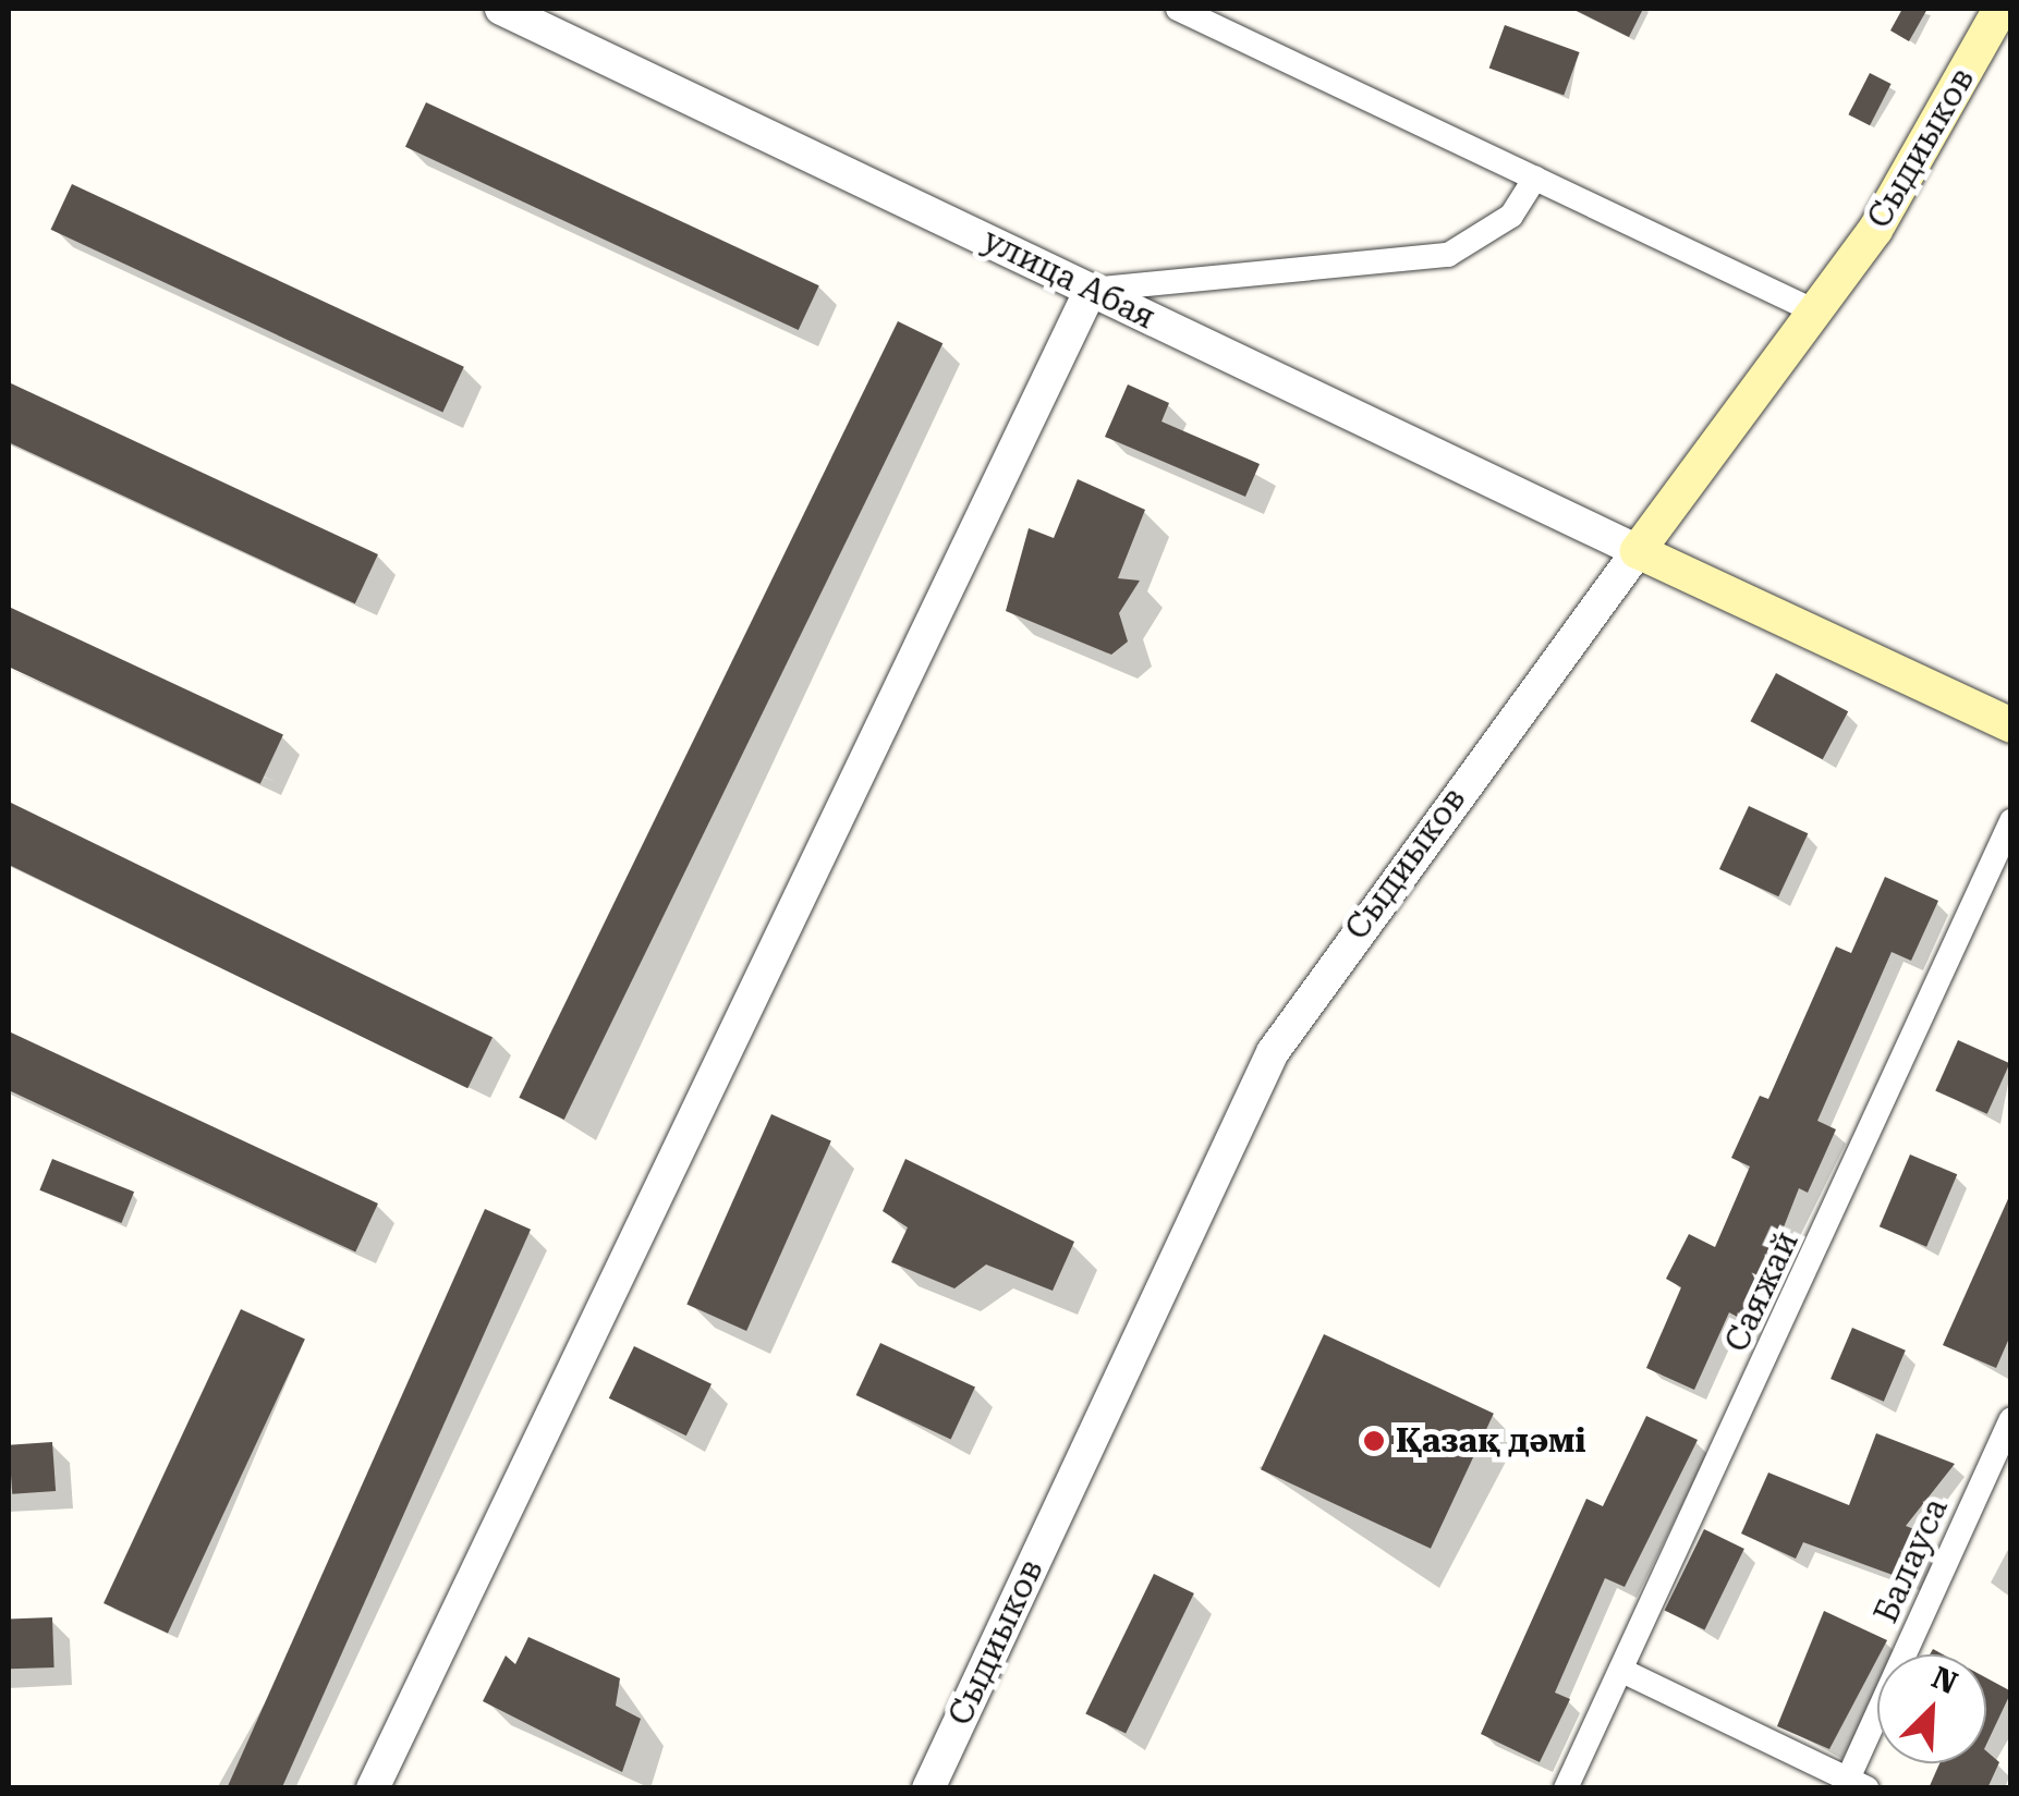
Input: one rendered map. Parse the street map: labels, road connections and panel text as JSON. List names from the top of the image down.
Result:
{
  "streets": {
    "main road": ["Сыдиыков"],
    "street": ["улица Абая", "Саяжай", "Балауса"]
  },
  "crossings": [
    ["Сыдиыков", "улица Абая"]
  ],
  "places": ["Қазақ дәмі"],
  "north": "top right"
}
